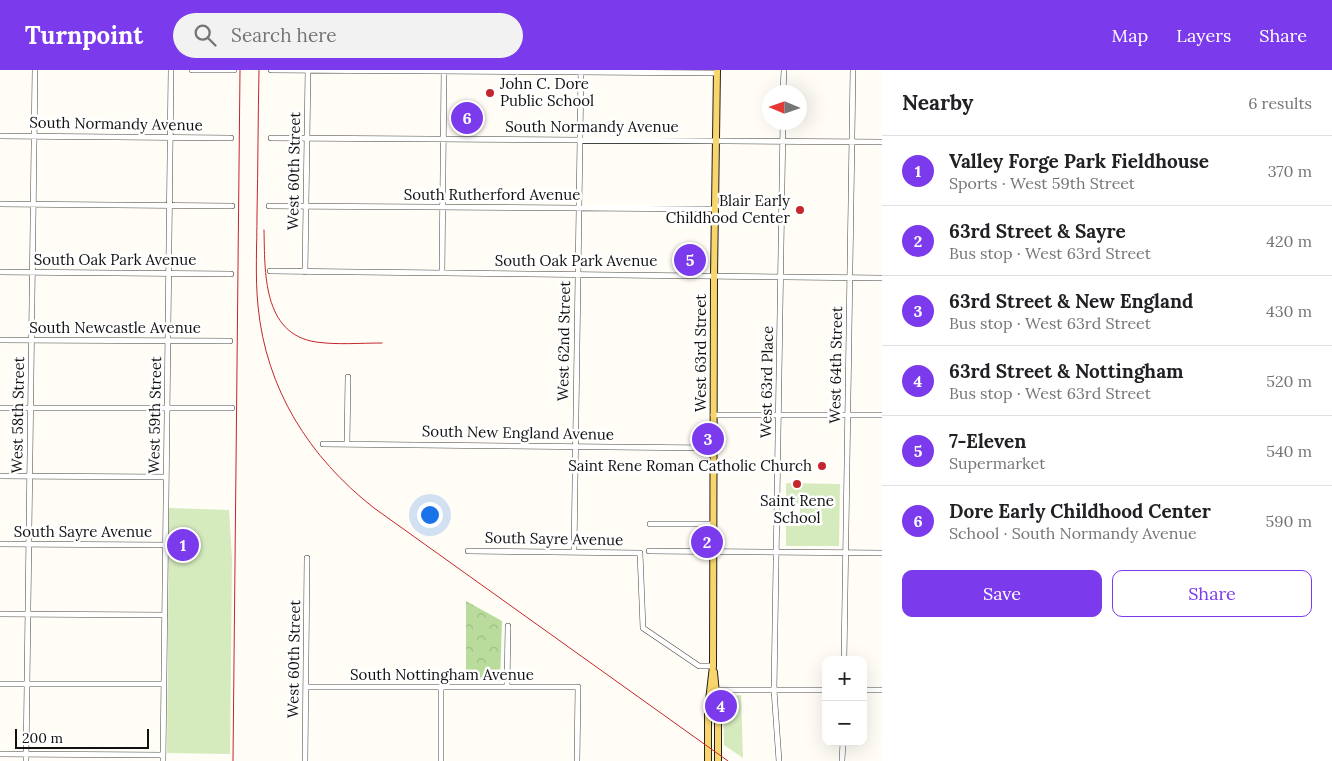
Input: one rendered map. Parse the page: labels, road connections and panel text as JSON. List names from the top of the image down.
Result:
{
  "streets": {
    "main road": ["West 63rd Street"],
    "street": [
      "South Normandy Avenue",
      "West 60th Street",
      "South Rutherford Avenue",
      "South Oak Park Avenue",
      "South Newcastle Avenue",
      "West 62nd Street",
      "West 64th Street",
      "West 63rd Place",
      "West 58th Street",
      "West 59th Street",
      "South New England Avenue",
      "South Sayre Avenue",
      "South Nottingham Avenue"
    ]
  },
  "crossings": [
    ["South Normandy Avenue", "West 60th Street"],
    ["South Normandy Avenue", "West 62nd Street"],
    ["South Normandy Avenue", "West 63rd Street"],
    ["South Normandy Avenue", "West 64th Street"],
    ["South Normandy Avenue", "West 63rd Place"],
    ["South Normandy Avenue", "West 58th Street"],
    ["South Normandy Avenue", "West 59th Street"],
    ["West 60th Street", "South Rutherford Avenue"],
    ["West 60th Street", "South Oak Park Avenue"],
    ["West 60th Street", "South Nottingham Avenue"],
    ["South Rutherford Avenue", "West 62nd Street"],
    ["South Rutherford Avenue", "West 63rd Street"],
    ["South Oak Park Avenue", "West 62nd Street"],
    ["South Oak Park Avenue", "West 63rd Street"],
    ["South Oak Park Avenue", "West 64th Street"],
    ["South Oak Park Avenue", "West 63rd Place"],
    ["South Oak Park Avenue", "West 58th Street"],
    ["South Oak Park Avenue", "West 59th Street"],
    ["South Newcastle Avenue", "West 58th Street"],
    ["South Newcastle Avenue", "West 59th Street"],
    ["West 62nd Street", "South New England Avenue"],
    ["West 62nd Street", "South Sayre Avenue"],
    ["West 63rd Street", "South New England Avenue"],
    ["West 63rd Street", "South Sayre Avenue"],
    ["West 58th Street", "South Sayre Avenue"],
    ["West 59th Street", "South Sayre Avenue"]
  ],
  "places": [
    "John C. Dore Public School",
    "Blair Early Childhood Center",
    "Saint Rene Roman Catholic Church",
    "Saint Rene School"
  ],
  "scale_bar": "200 m",
  "north": "left",
  "page": {
    "header": "Turnpoint",
    "search": "Search here",
    "nav": ["Map", "Layers", "Share"],
    "heading": ["Nearby", "6 results"],
    "pins": [
      "6",
      "5",
      "3",
      "2",
      "1",
      "4"
    ],
    "list": [
      {
        "mark": "1",
        "name": "Valley Forge Park Fieldhouse",
        "note": "Sports · West 59th Street",
        "value": "370 m"
      },
      {
        "mark": "2",
        "name": "63rd Street & Sayre",
        "note": "Bus stop · West 63rd Street",
        "value": "420 m"
      },
      {
        "mark": "3",
        "name": "63rd Street & New England",
        "note": "Bus stop · West 63rd Street",
        "value": "430 m"
      },
      {
        "mark": "4",
        "name": "63rd Street & Nottingham",
        "note": "Bus stop · West 63rd Street",
        "value": "520 m"
      },
      {
        "mark": "5",
        "name": "7-Eleven",
        "note": "Supermarket",
        "value": "540 m"
      },
      {
        "mark": "6",
        "name": "Dore Early Childhood Center",
        "note": "School · South Normandy Avenue",
        "value": "590 m"
      }
    ],
    "buttons": ["Save", "Share"],
    "map_buttons": ["+", "−"],
    "scale": "200 m"
  }
}
